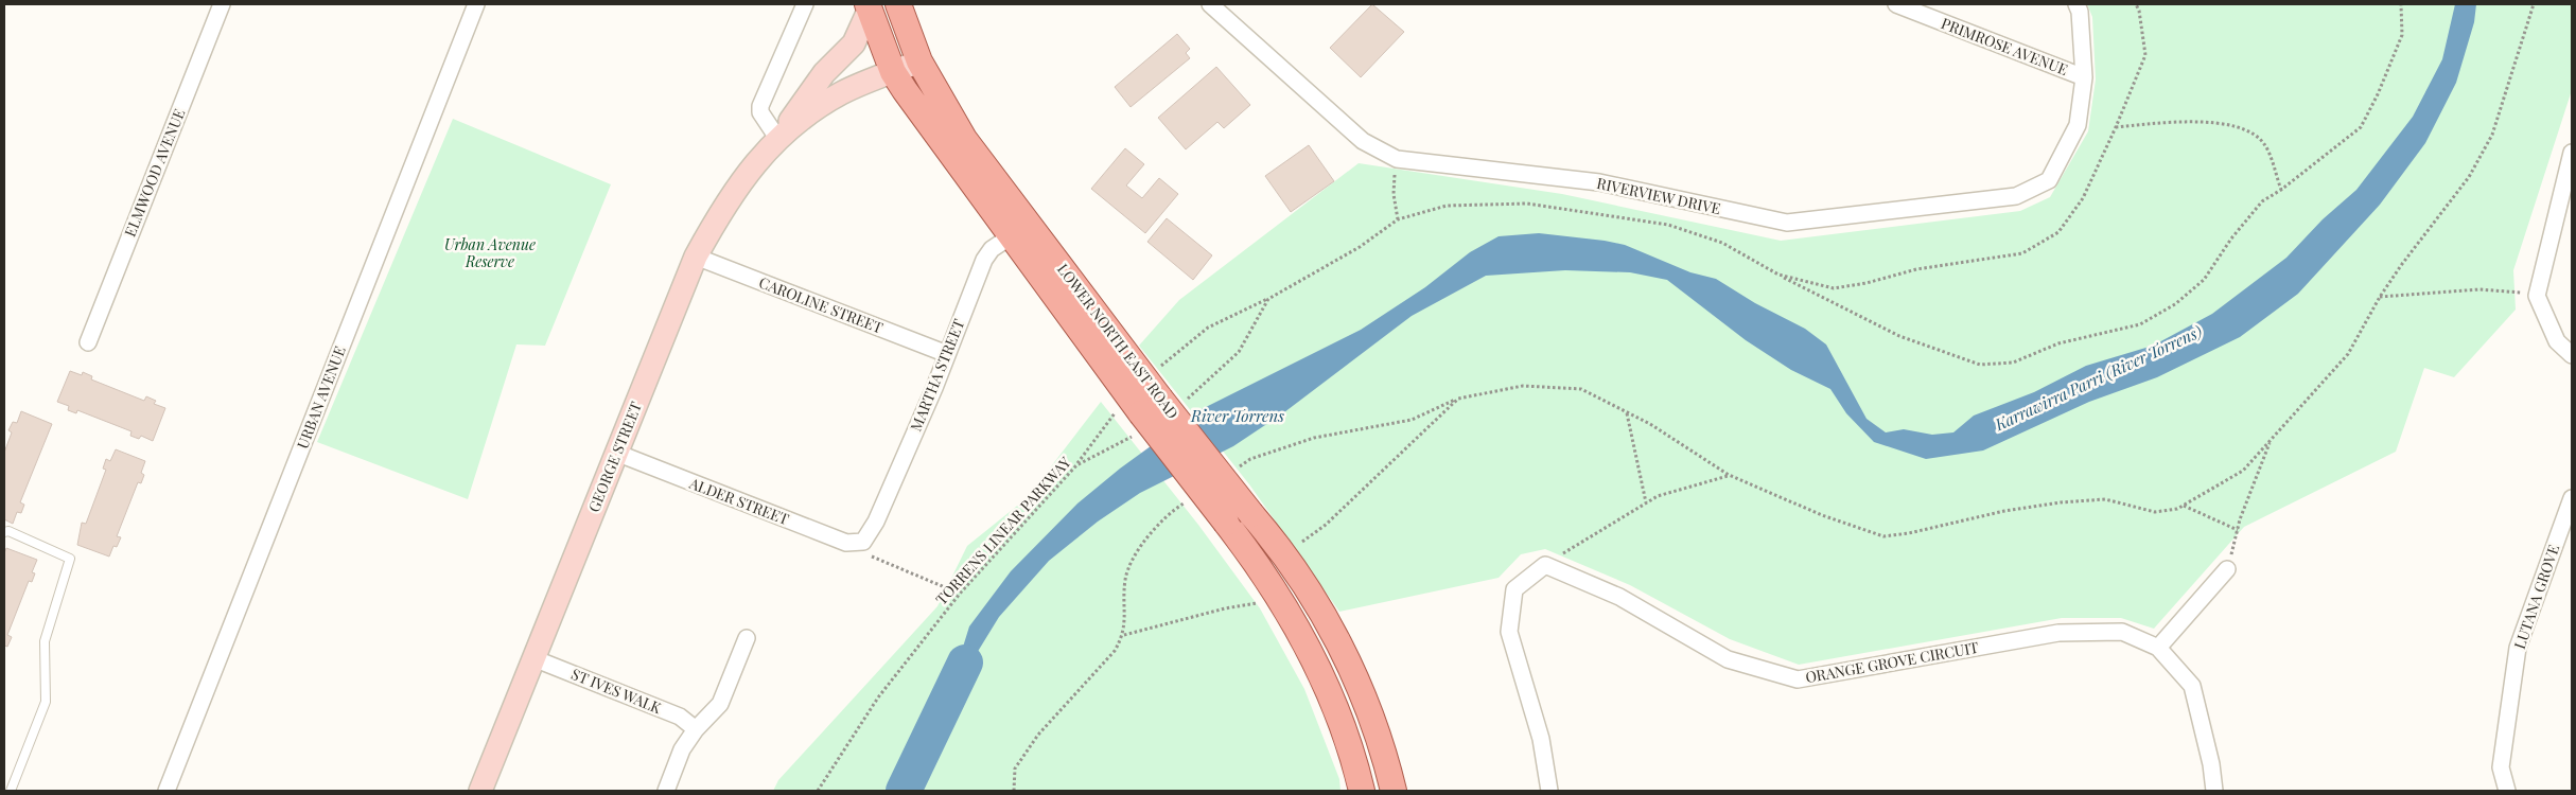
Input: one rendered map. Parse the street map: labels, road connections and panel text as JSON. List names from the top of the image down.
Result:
{
  "streets": {
    "main road": ["LOWER NORTH EAST ROAD"],
    "street": [
      "PRIMROSE AVENUE",
      "ELMWOOD AVENUE",
      "RIVERVIEW DRIVE",
      "CAROLINE STREET",
      "MARTHA STREET",
      "URBAN AVENUE",
      "GEORGE STREET",
      "ALDER STREET",
      "LUTANA GROVE",
      "ORANGE GROVE CIRCUIT",
      "ST IVES WALK"
    ],
    "path": ["TORRENS LINEAR PARKWAY"]
  },
  "crossings": [
    ["PRIMROSE AVENUE", "RIVERVIEW DRIVE"],
    ["CAROLINE STREET", "MARTHA STREET"],
    ["CAROLINE STREET", "GEORGE STREET"],
    ["LOWER NORTH EAST ROAD", "MARTHA STREET"],
    ["LOWER NORTH EAST ROAD", "GEORGE STREET"],
    ["LOWER NORTH EAST ROAD", "TORRENS LINEAR PARKWAY"],
    ["MARTHA STREET", "ALDER STREET"],
    ["GEORGE STREET", "ALDER STREET"],
    ["GEORGE STREET", "ST IVES WALK"]
  ],
  "water": ["Karrawirra Parri (River Torrens)", "River Torrens"],
  "parks": ["Urban Avenue Reserve"]
}
